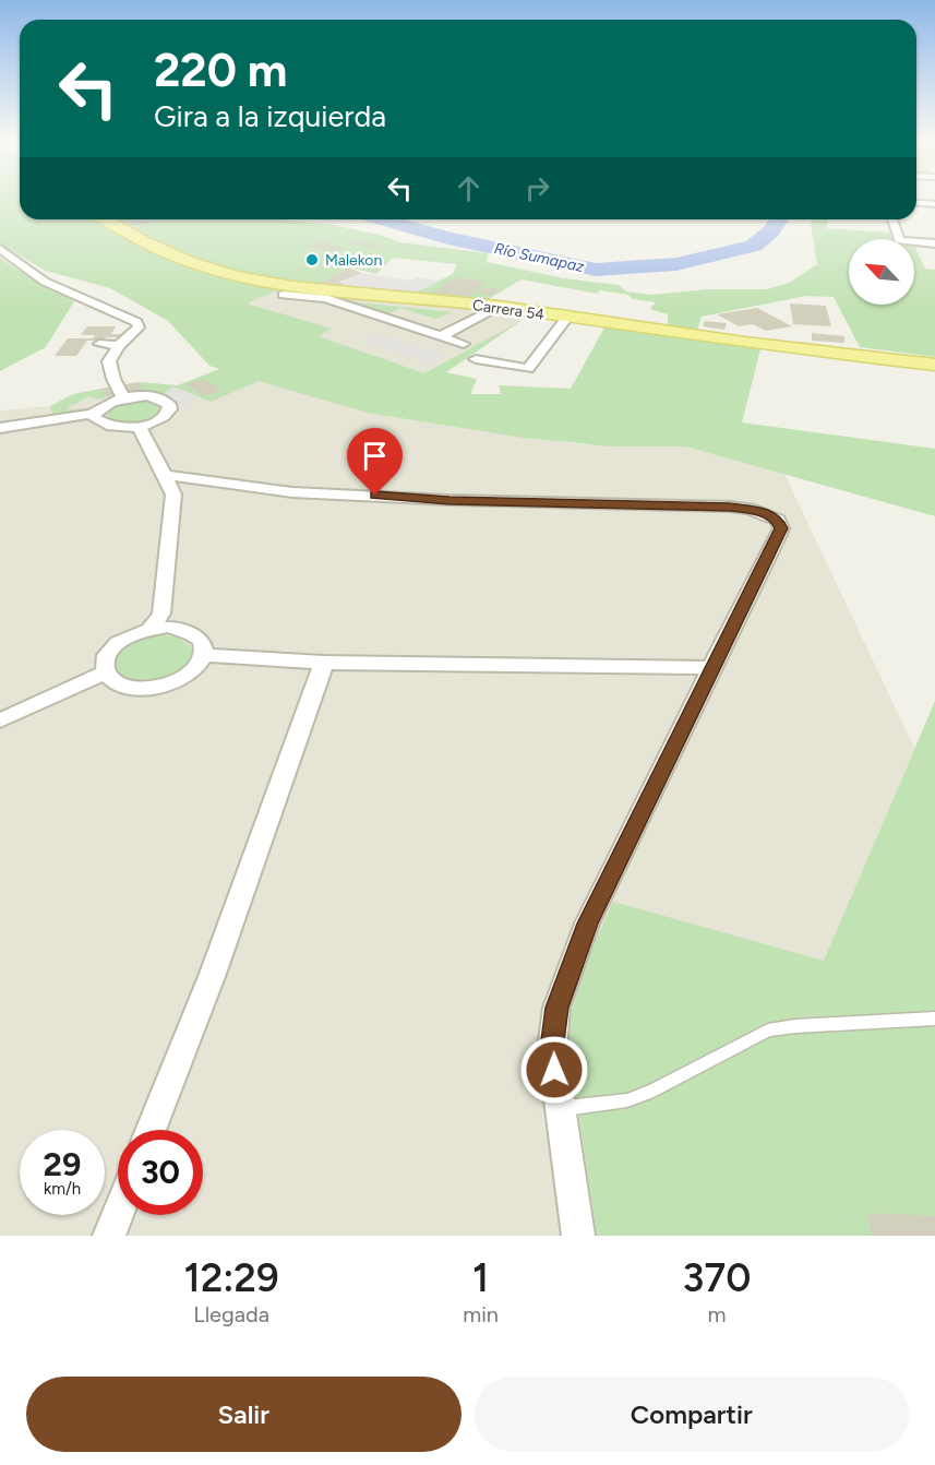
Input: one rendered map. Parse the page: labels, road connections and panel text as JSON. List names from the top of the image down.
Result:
{
  "streets": {
    "main road": ["Carrera 54"]
  },
  "water": ["Río Sumapaz"],
  "places": ["Malekon"],
  "north": "top left",
  "page": {
    "turn": ["220 m", "Gira a la izquierda"],
    "speed": "29 km/h",
    "limit": "30",
    "eta": [
      "12:29",
      "Llegada",
      "1",
      "min",
      "370",
      "m"
    ],
    "buttons": ["Salir", "Compartir"]
  }
}
